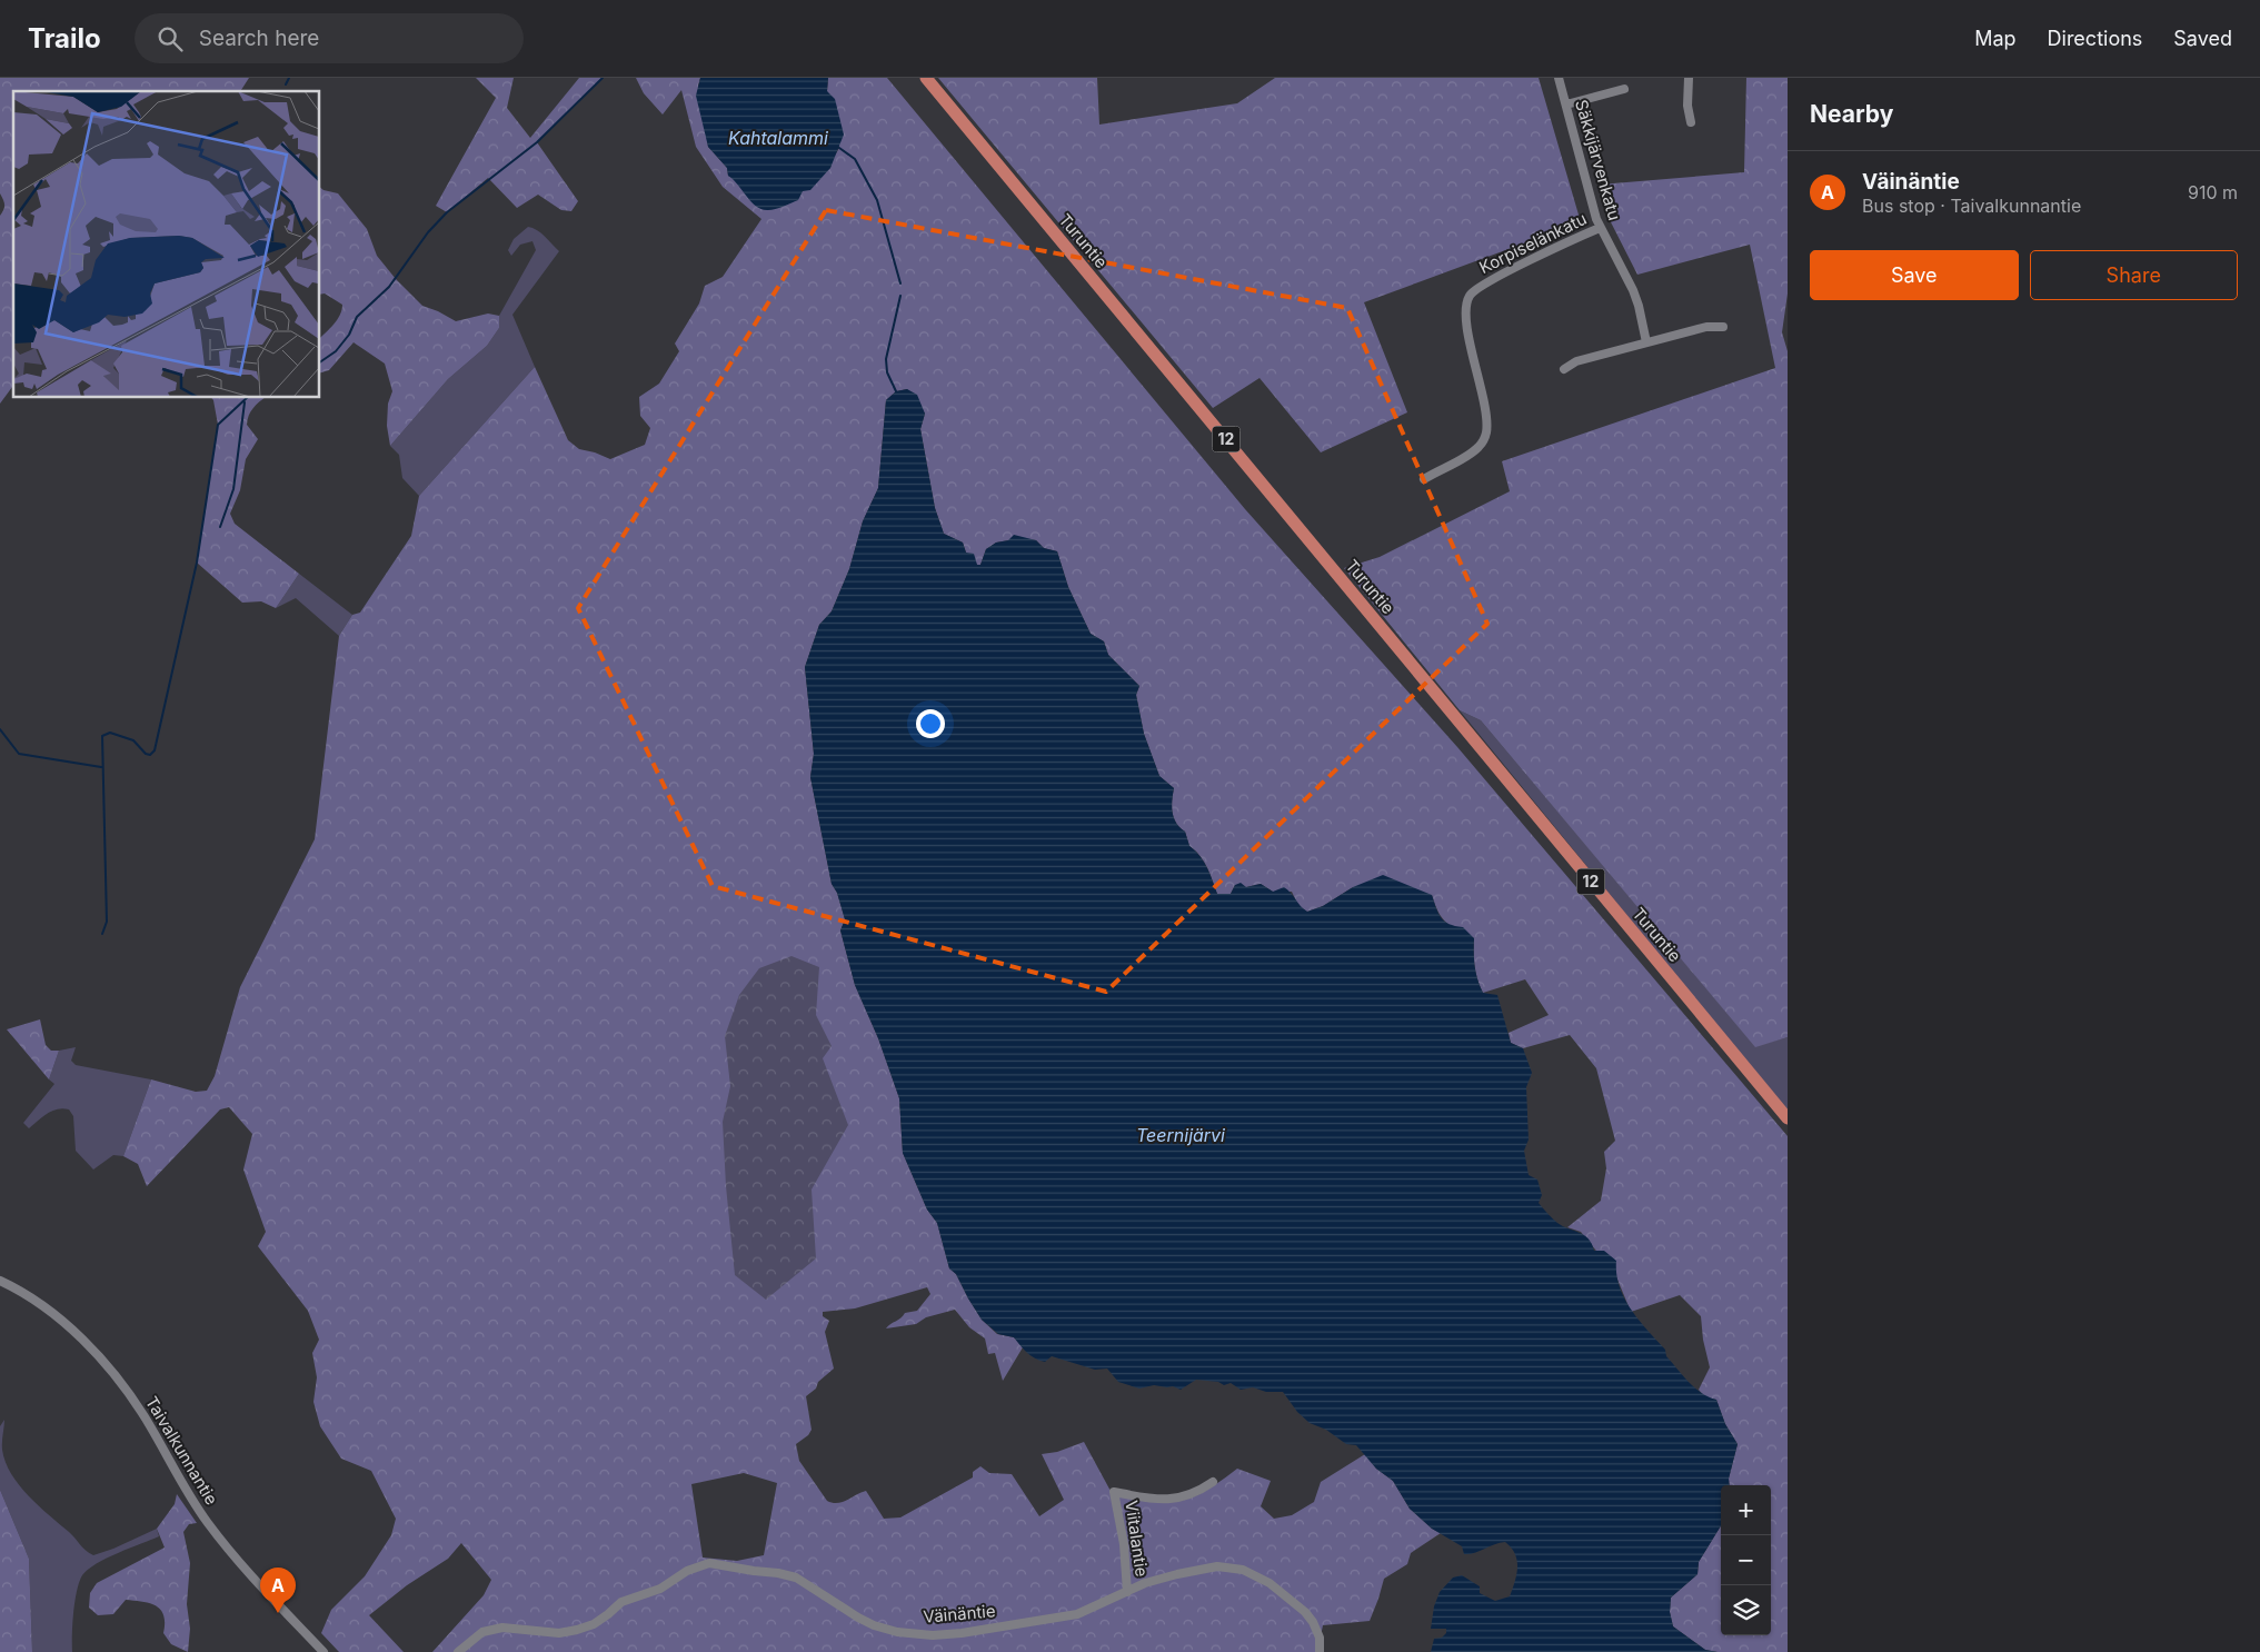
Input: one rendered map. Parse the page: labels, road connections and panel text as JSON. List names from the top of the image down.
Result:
{
  "streets": {
    "highway": ["Turuntie", "12"],
    "street": [
      "Säkkijärvenkatu",
      "Korpiselänkatu",
      "Taivalkunnantie",
      "Viitalantie",
      "Väinäntie"
    ]
  },
  "crossings": [
    ["Säkkijärvenkatu", "Korpiselänkatu"],
    ["Viitalantie", "Väinäntie"]
  ],
  "water": ["Kahtalammi", "Teernijärvi"],
  "page": {
    "header": "Trailo",
    "search": "Search here",
    "nav": ["Map", "Directions", "Saved"],
    "heading": "Nearby",
    "list": [
      {
        "mark": "A",
        "name": "Väinäntie",
        "note": "Bus stop · Taivalkunnantie",
        "value": "910 m"
      }
    ],
    "buttons": ["Save", "Share"],
    "map_buttons": ["+", "−"],
    "pins": "A"
  }
}
